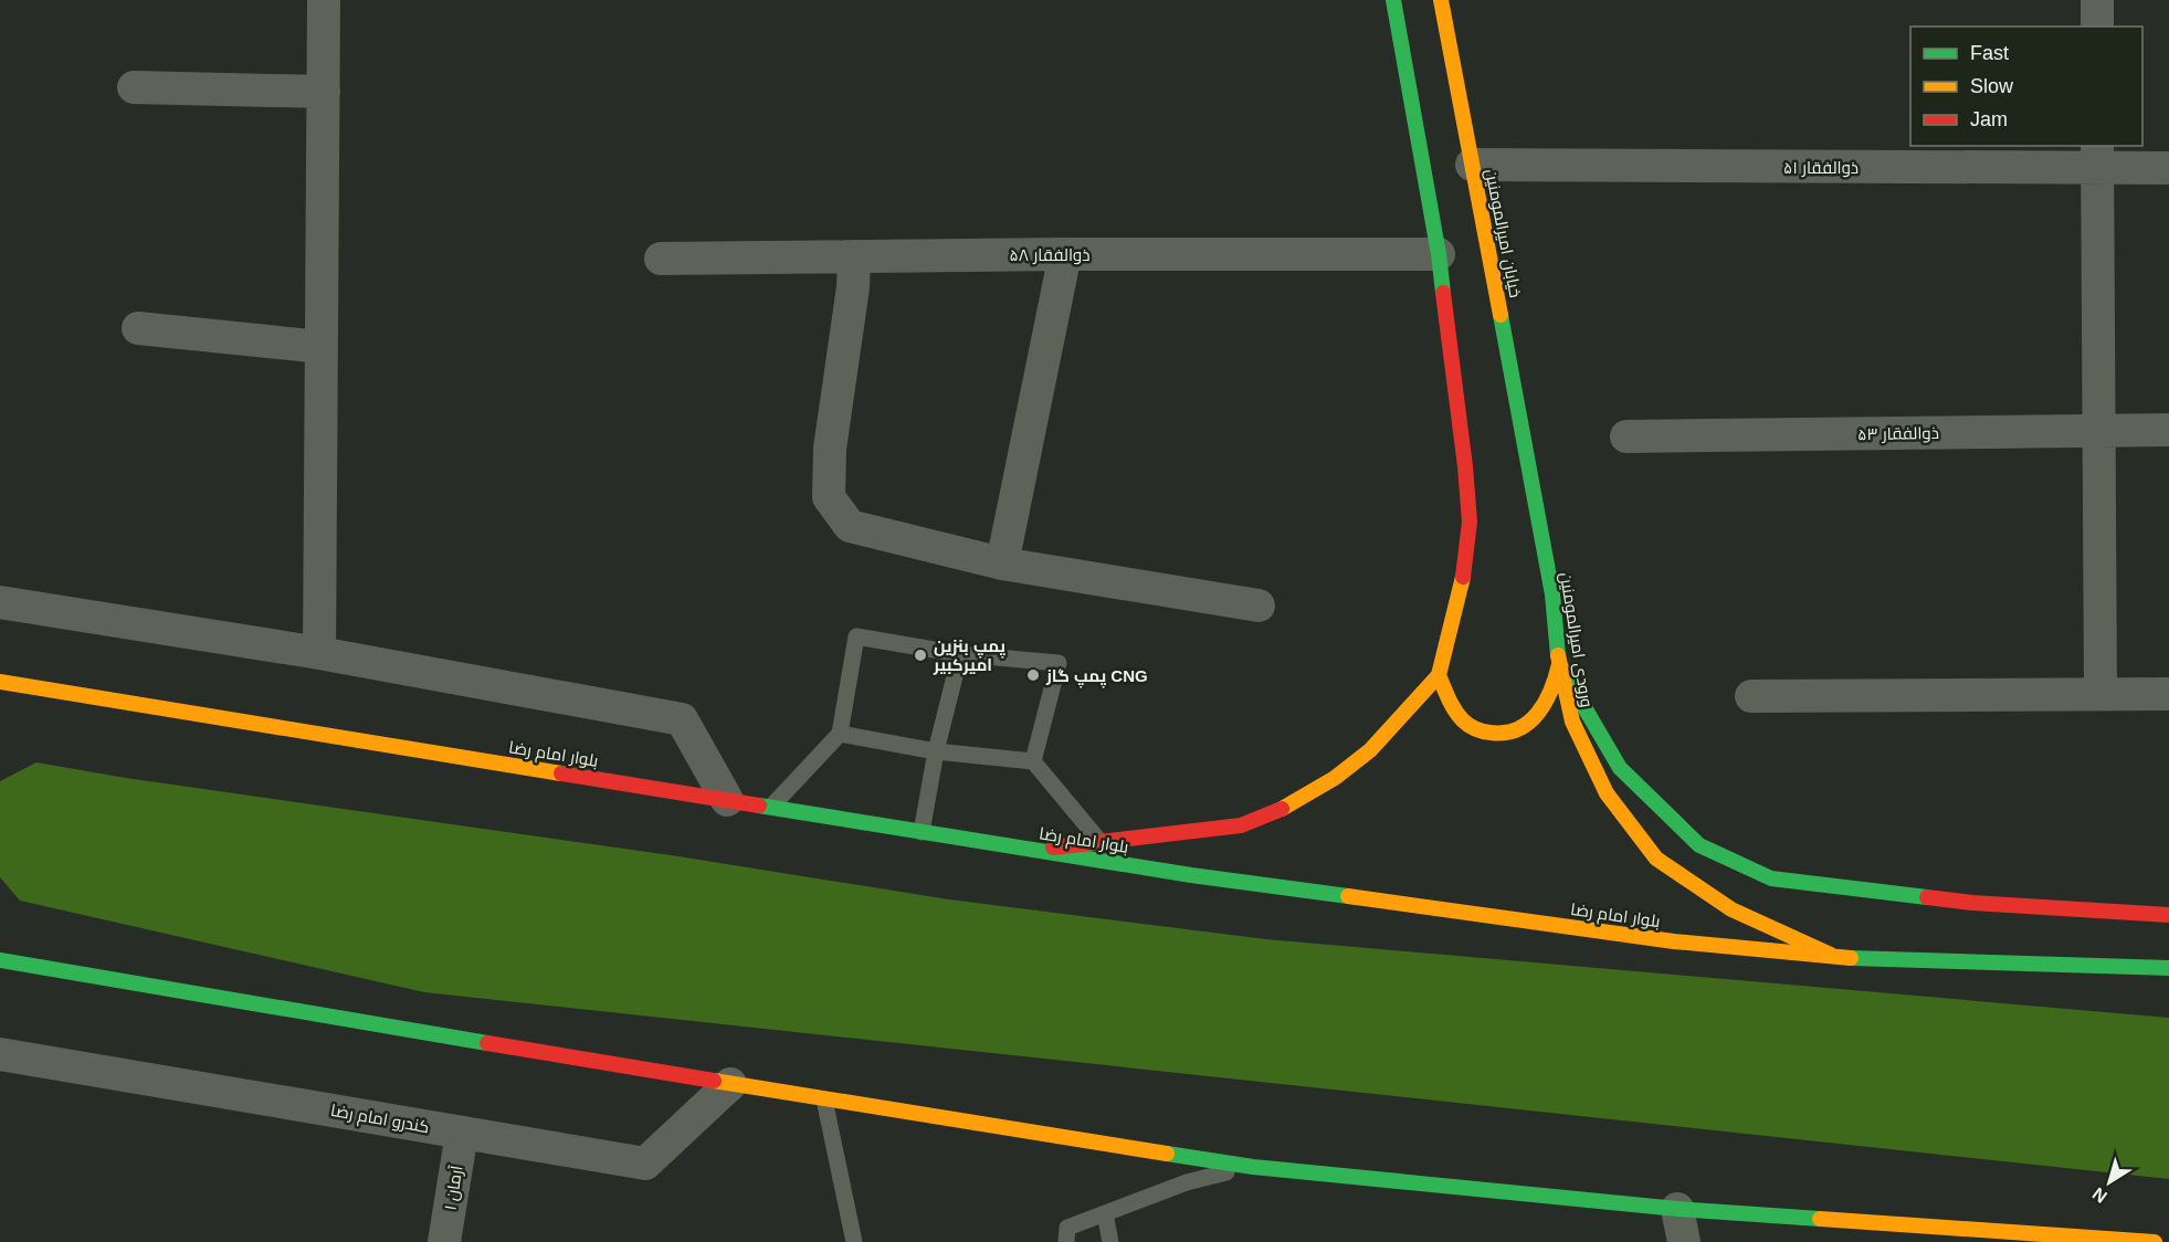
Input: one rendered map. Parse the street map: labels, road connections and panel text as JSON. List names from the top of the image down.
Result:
{
  "streets": {
    "main road": ["خیابان امیرالمومنین", "ورودی امیرالمومنین", "بلوار امام رضا"],
    "street": [
      "ذوالفقار ۵۱",
      "ذوالفقار ۵۸",
      "ذوالفقار ۵۳",
      "کندرو امام رضا",
      "آرمان ۱"
    ]
  },
  "crossings": [
    ["ذوالفقار ۵۱", "خیابان امیرالمومنین"],
    ["خیابان امیرالمومنین", "ورودی امیرالمومنین"],
    ["ورودی امیرالمومنین", "بلوار امام رضا"],
    ["کندرو امام رضا", "آرمان ۱"]
  ],
  "places": ["پمپ بنزین امیرکبیر", "پمپ گاز CNG"],
  "legend": ["Fast", "Slow", "Jam"],
  "north": "bottom left"
}
